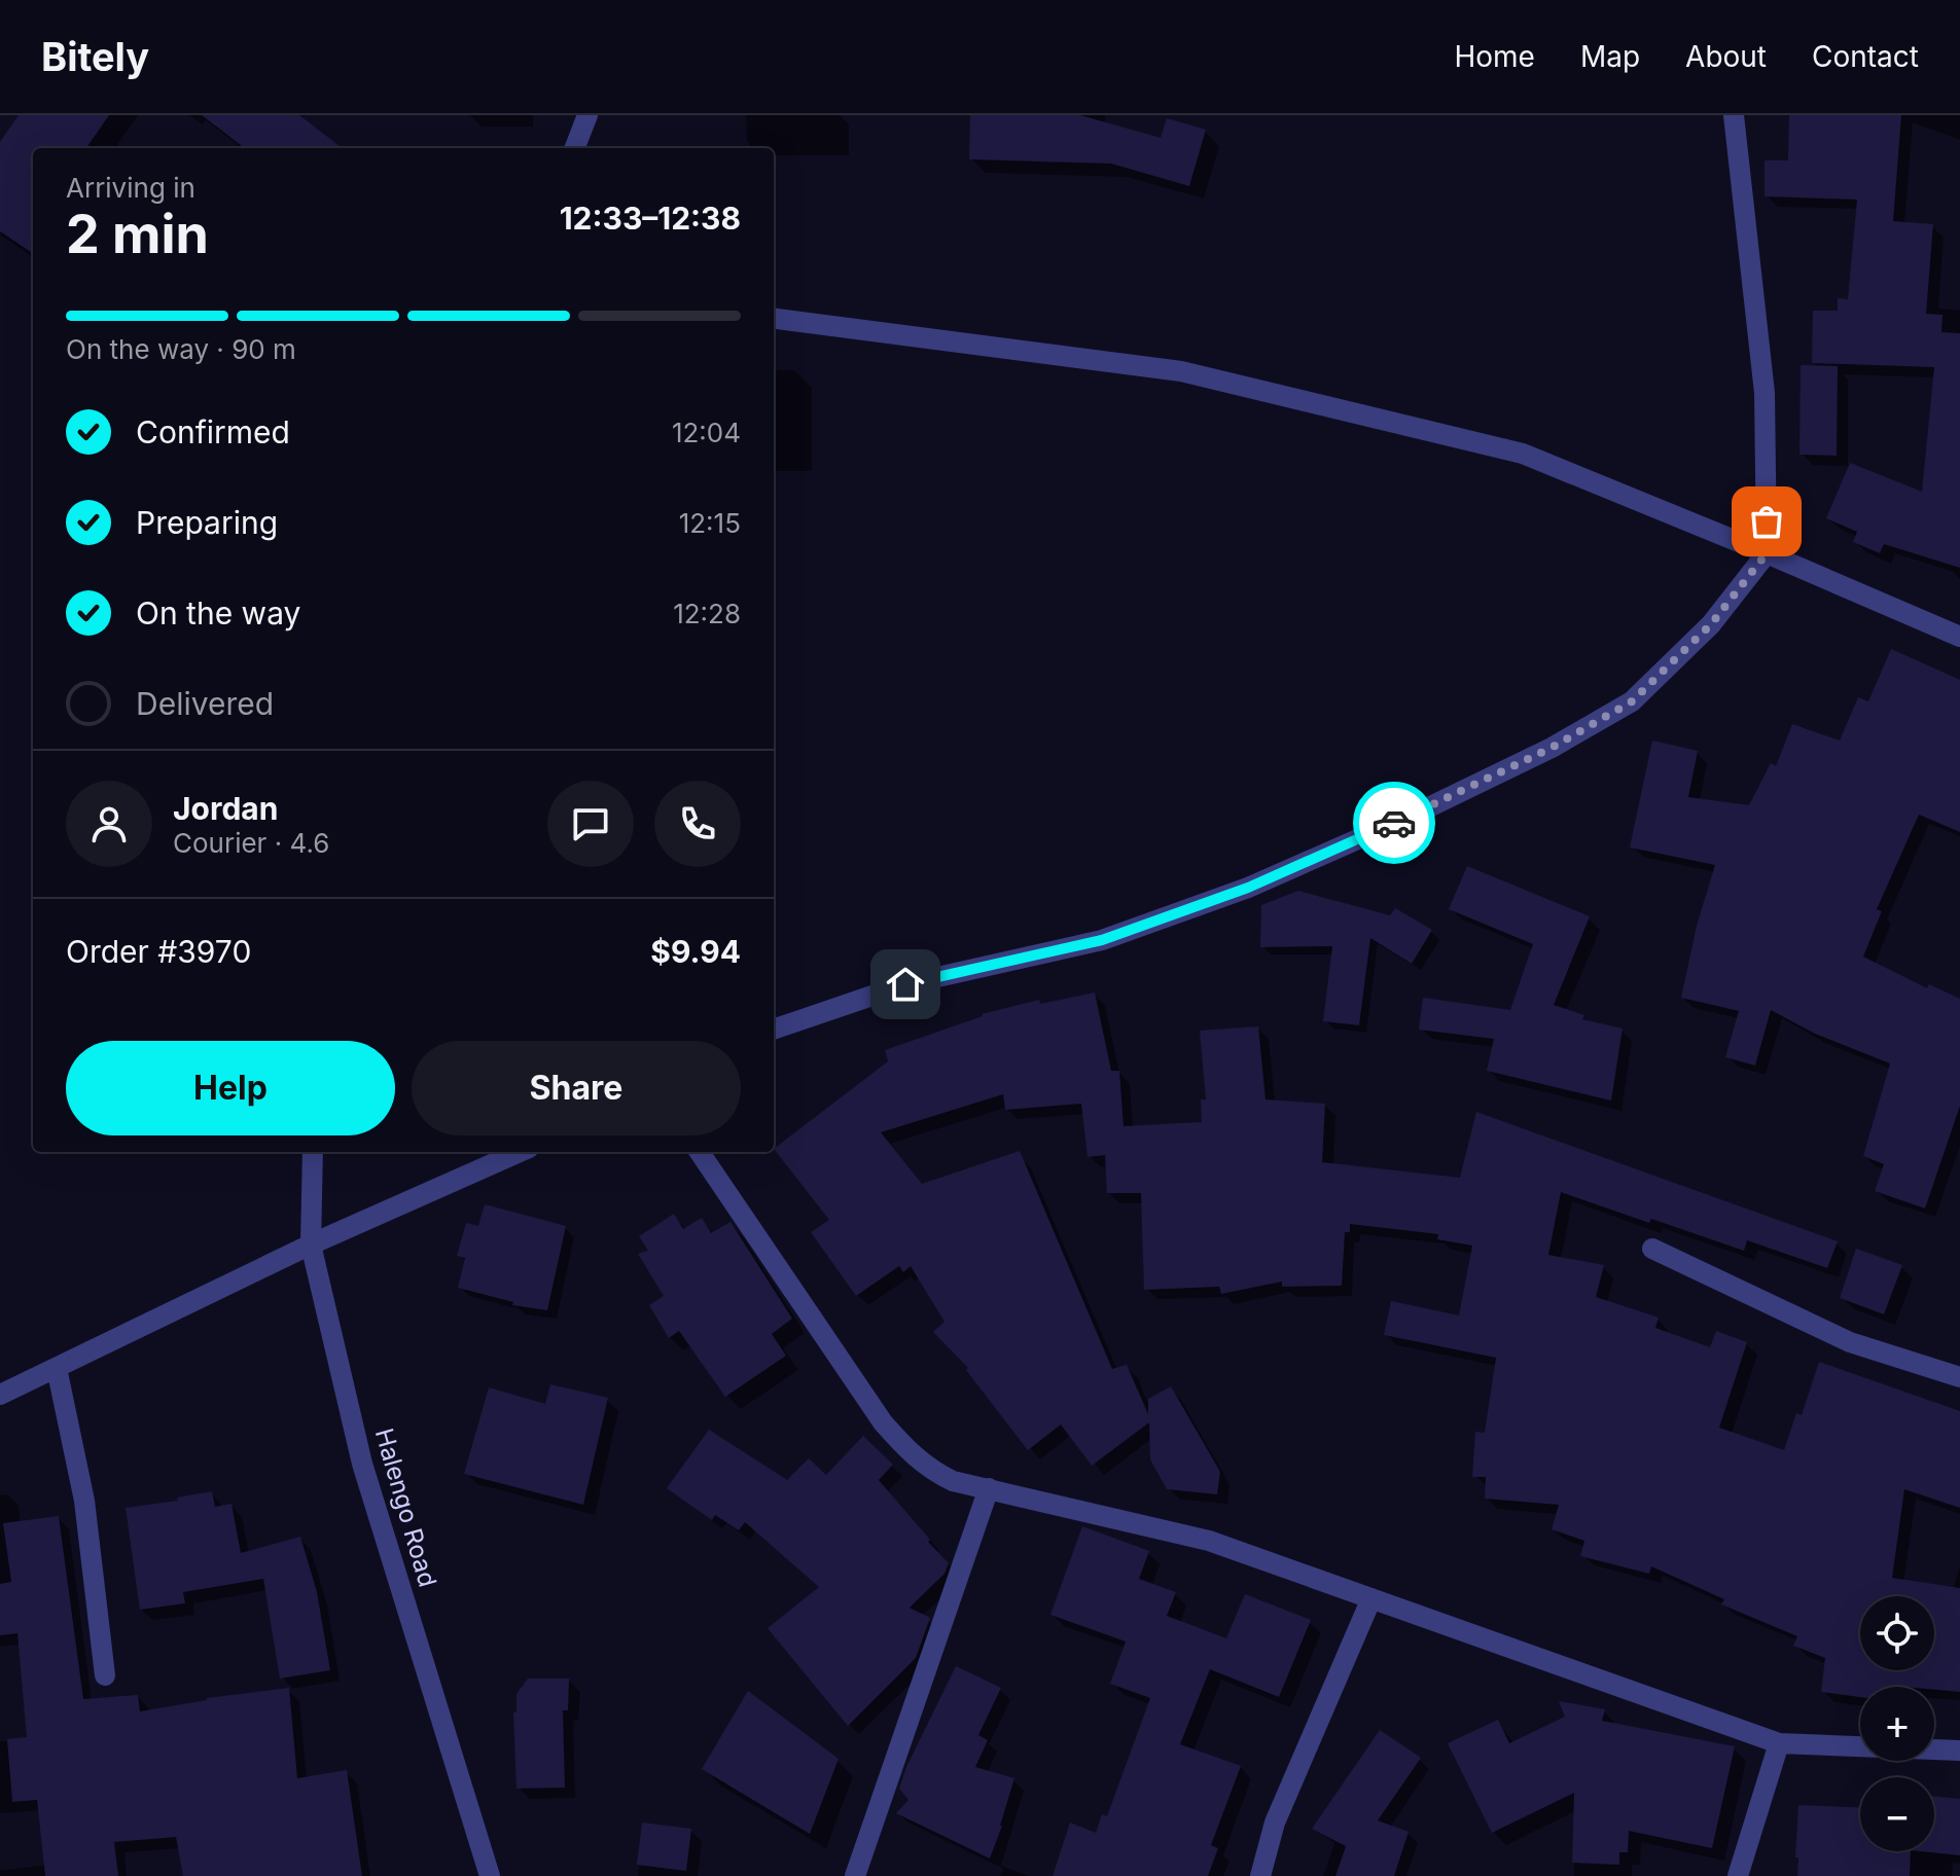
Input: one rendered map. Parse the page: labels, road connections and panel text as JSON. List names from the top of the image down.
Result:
{
  "streets": {
    "street": ["Halengo Road"]
  },
  "page": {
    "header": "Bitely",
    "nav": [
      "Home",
      "Map",
      "About",
      "Contact"
    ],
    "heading": ["2 min", "Arriving in", "12:33–12:38"],
    "panel": [
      "Jordan",
      "Courier · 4.6",
      "Order #3970",
      "$9.94"
    ],
    "bar": "On the way · 90 m",
    "list": [
      ["Confirmed", "12:04"],
      ["Preparing", "12:15"],
      ["On the way", "12:28"],
      "Delivered"
    ],
    "buttons": ["Help", "Share"],
    "map_buttons": ["+", "−"]
  }
}
